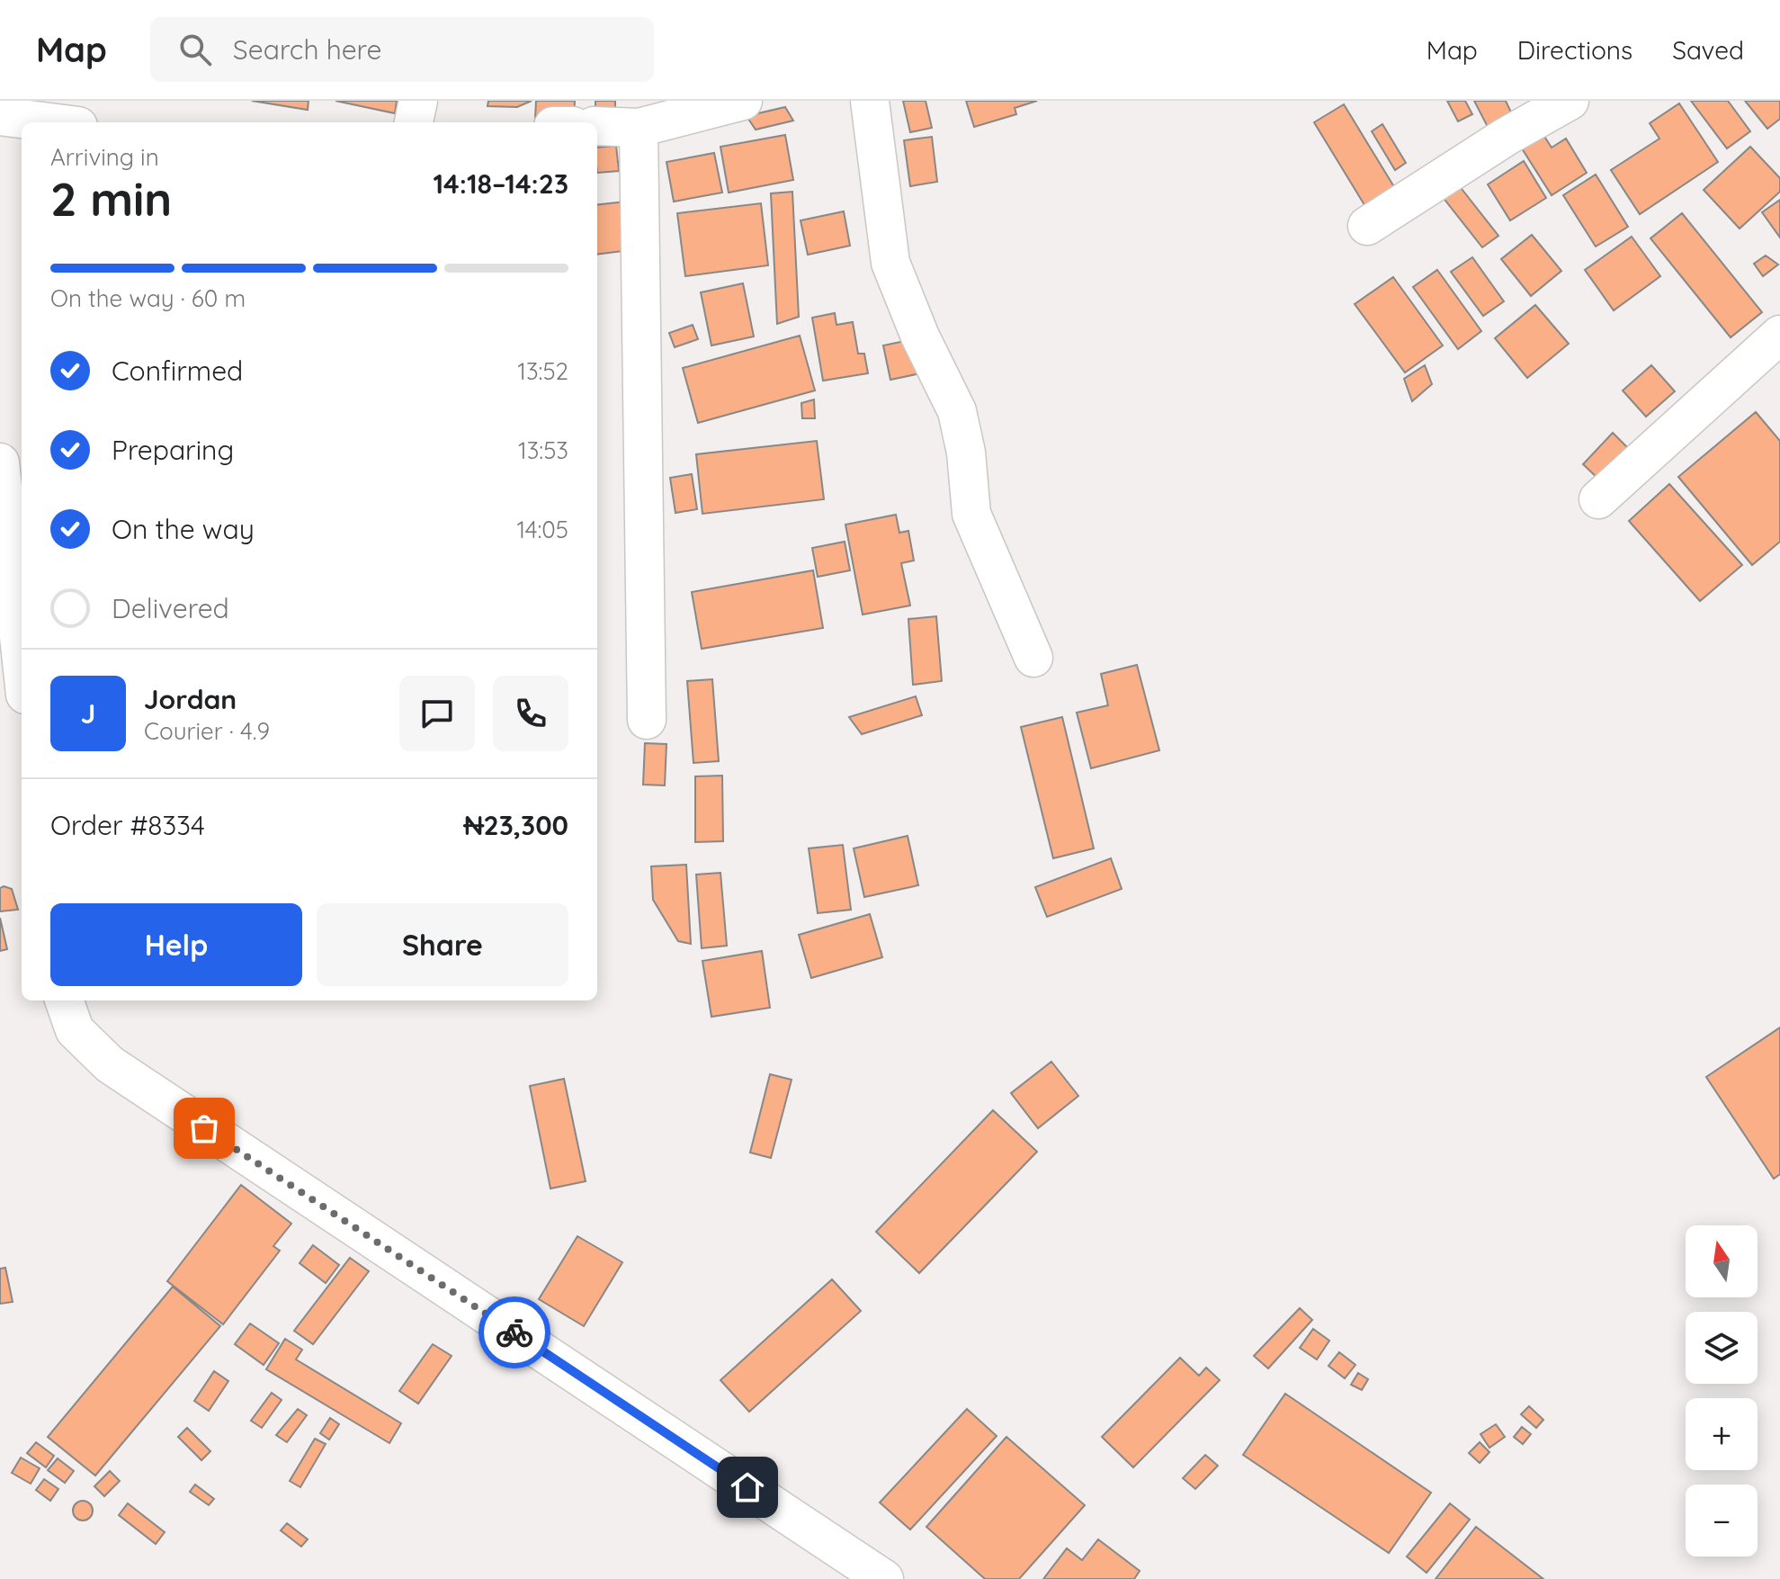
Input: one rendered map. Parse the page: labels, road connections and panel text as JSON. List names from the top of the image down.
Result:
{
  "north": "top",
  "page": {
    "header": "Map",
    "search": "Search here",
    "nav": ["Map", "Directions", "Saved"],
    "heading": ["2 min", "Arriving in", "14:18–14:23"],
    "panel": [
      "Jordan",
      "Courier · 4.9",
      "Order #8334",
      "₦23,300"
    ],
    "bar": "On the way · 60 m",
    "list": [
      ["Confirmed", "13:52"],
      ["Preparing", "13:53"],
      ["On the way", "14:05"],
      "Delivered"
    ],
    "round": "J",
    "buttons": ["Help", "Share"],
    "map_buttons": ["+", "−"]
  }
}
